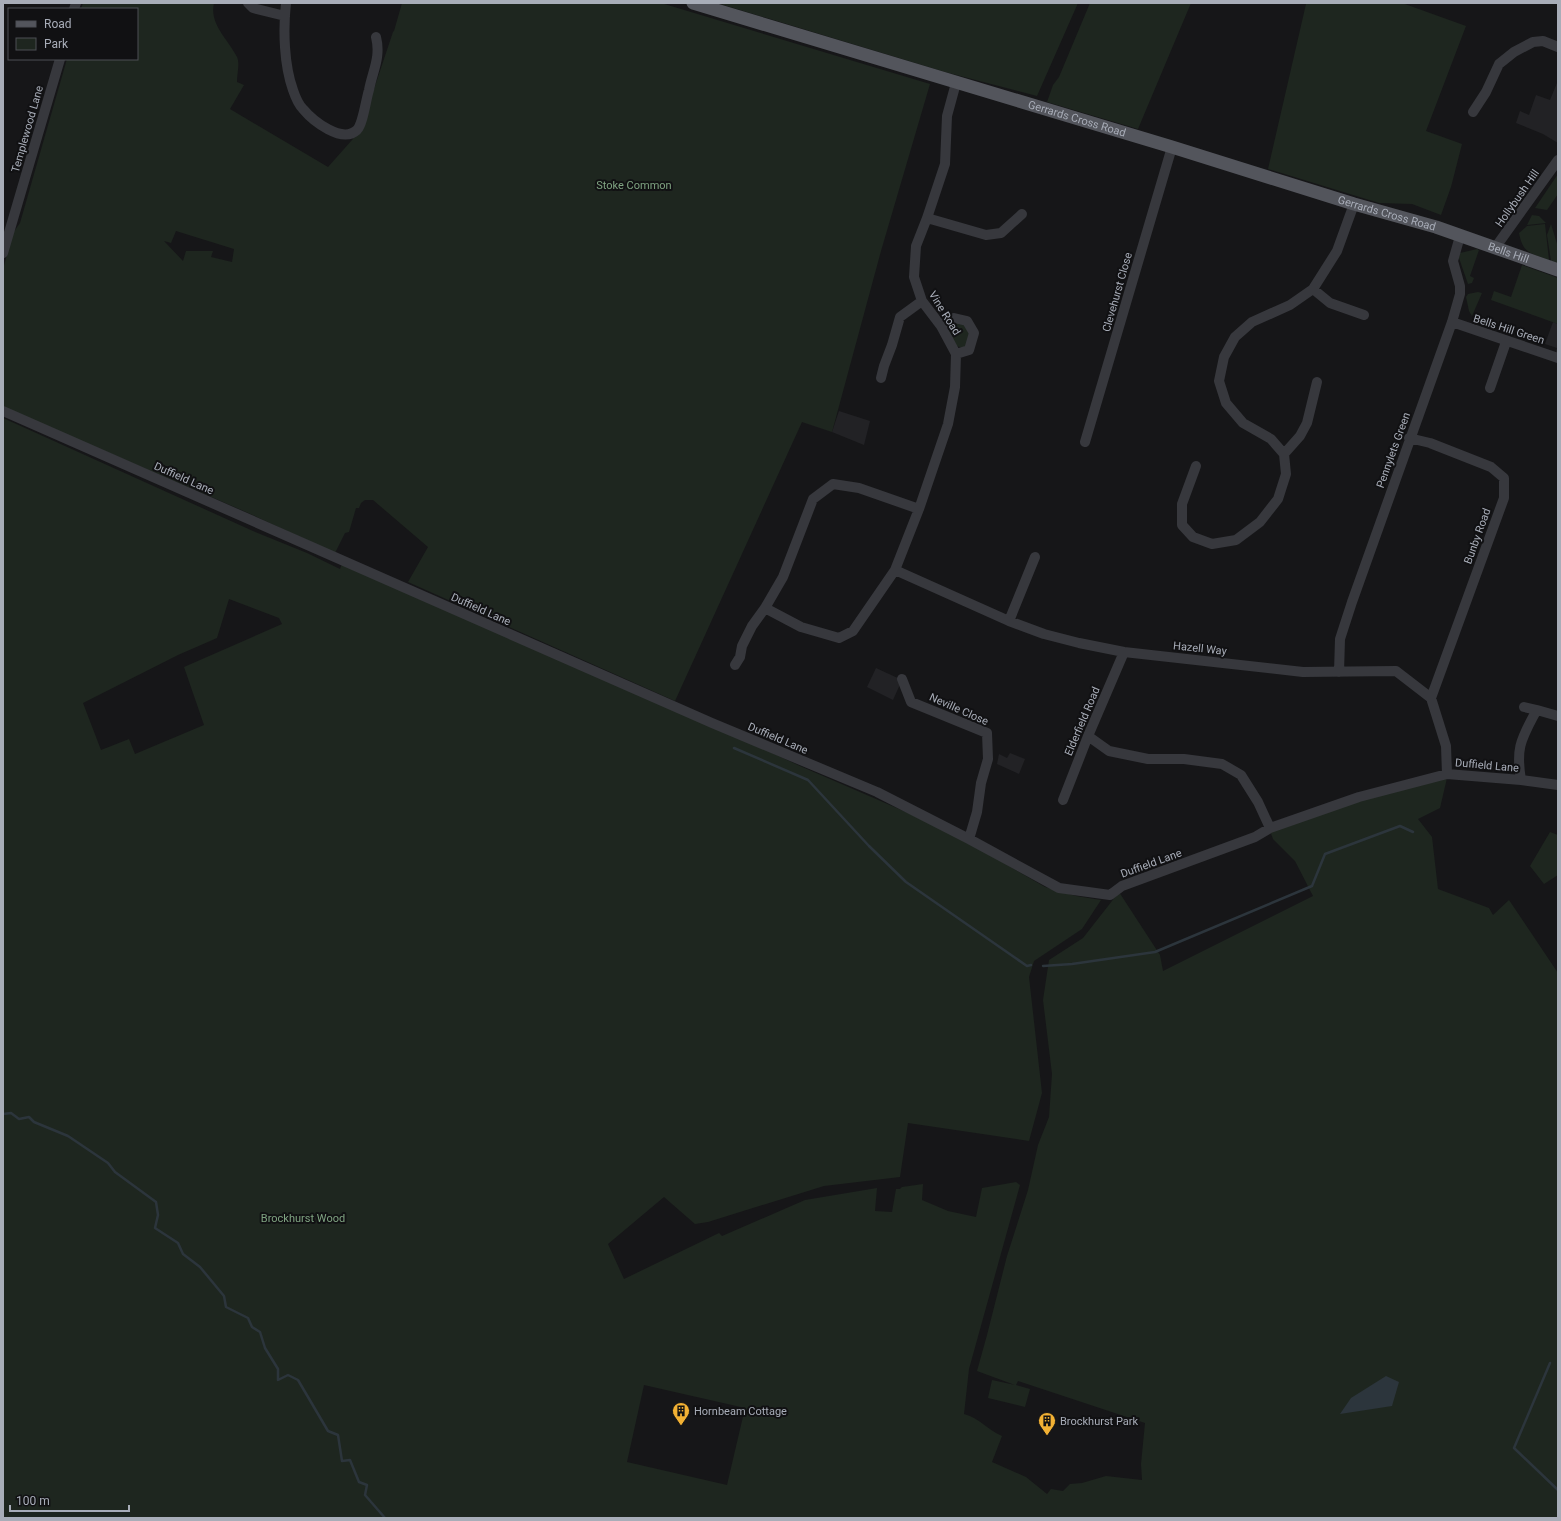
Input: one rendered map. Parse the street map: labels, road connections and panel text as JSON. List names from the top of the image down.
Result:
{
  "streets": {
    "main road": ["Gerrards Cross Road", "Bells Hill"],
    "street": [
      "Templewood Lane",
      "Hollybush Hill",
      "Clevehurst Close",
      "Vine Road",
      "Bells Hill Green",
      "Pennylets Green",
      "Duffield Lane",
      "Bunby Road",
      "Hazell Way",
      "Neville Close",
      "Elderfield Road"
    ]
  },
  "crossings": [
    ["Gerrards Cross Road", "Bells Hill"],
    ["Gerrards Cross Road", "Clevehurst Close"],
    ["Gerrards Cross Road", "Vine Road"],
    ["Gerrards Cross Road", "Pennylets Green"],
    ["Hollybush Hill", "Bells Hill"],
    ["Bells Hill", "Pennylets Green"],
    ["Vine Road", "Hazell Way"],
    ["Bells Hill Green", "Pennylets Green"],
    ["Pennylets Green", "Bunby Road"],
    ["Pennylets Green", "Hazell Way"],
    ["Duffield Lane", "Neville Close"],
    ["Bunby Road", "Hazell Way"],
    ["Hazell Way", "Elderfield Road"]
  ],
  "parks": ["Stoke Common", "Brockhurst Wood"],
  "places": {
    "building": ["Hornbeam Cottage", "Brockhurst Park"]
  },
  "legend": ["Road", "Park"],
  "scale_bar": "100 m"
}
